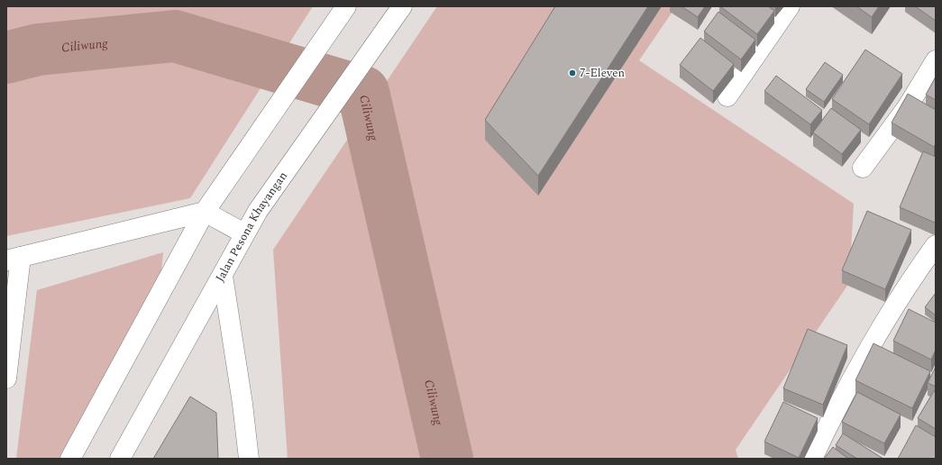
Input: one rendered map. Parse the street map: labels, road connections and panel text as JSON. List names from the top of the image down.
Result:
{
  "streets": {
    "street": ["Jalan Pesona Khayangan"]
  },
  "water": ["Ciliwung"],
  "places": ["7-Eleven"]
}
